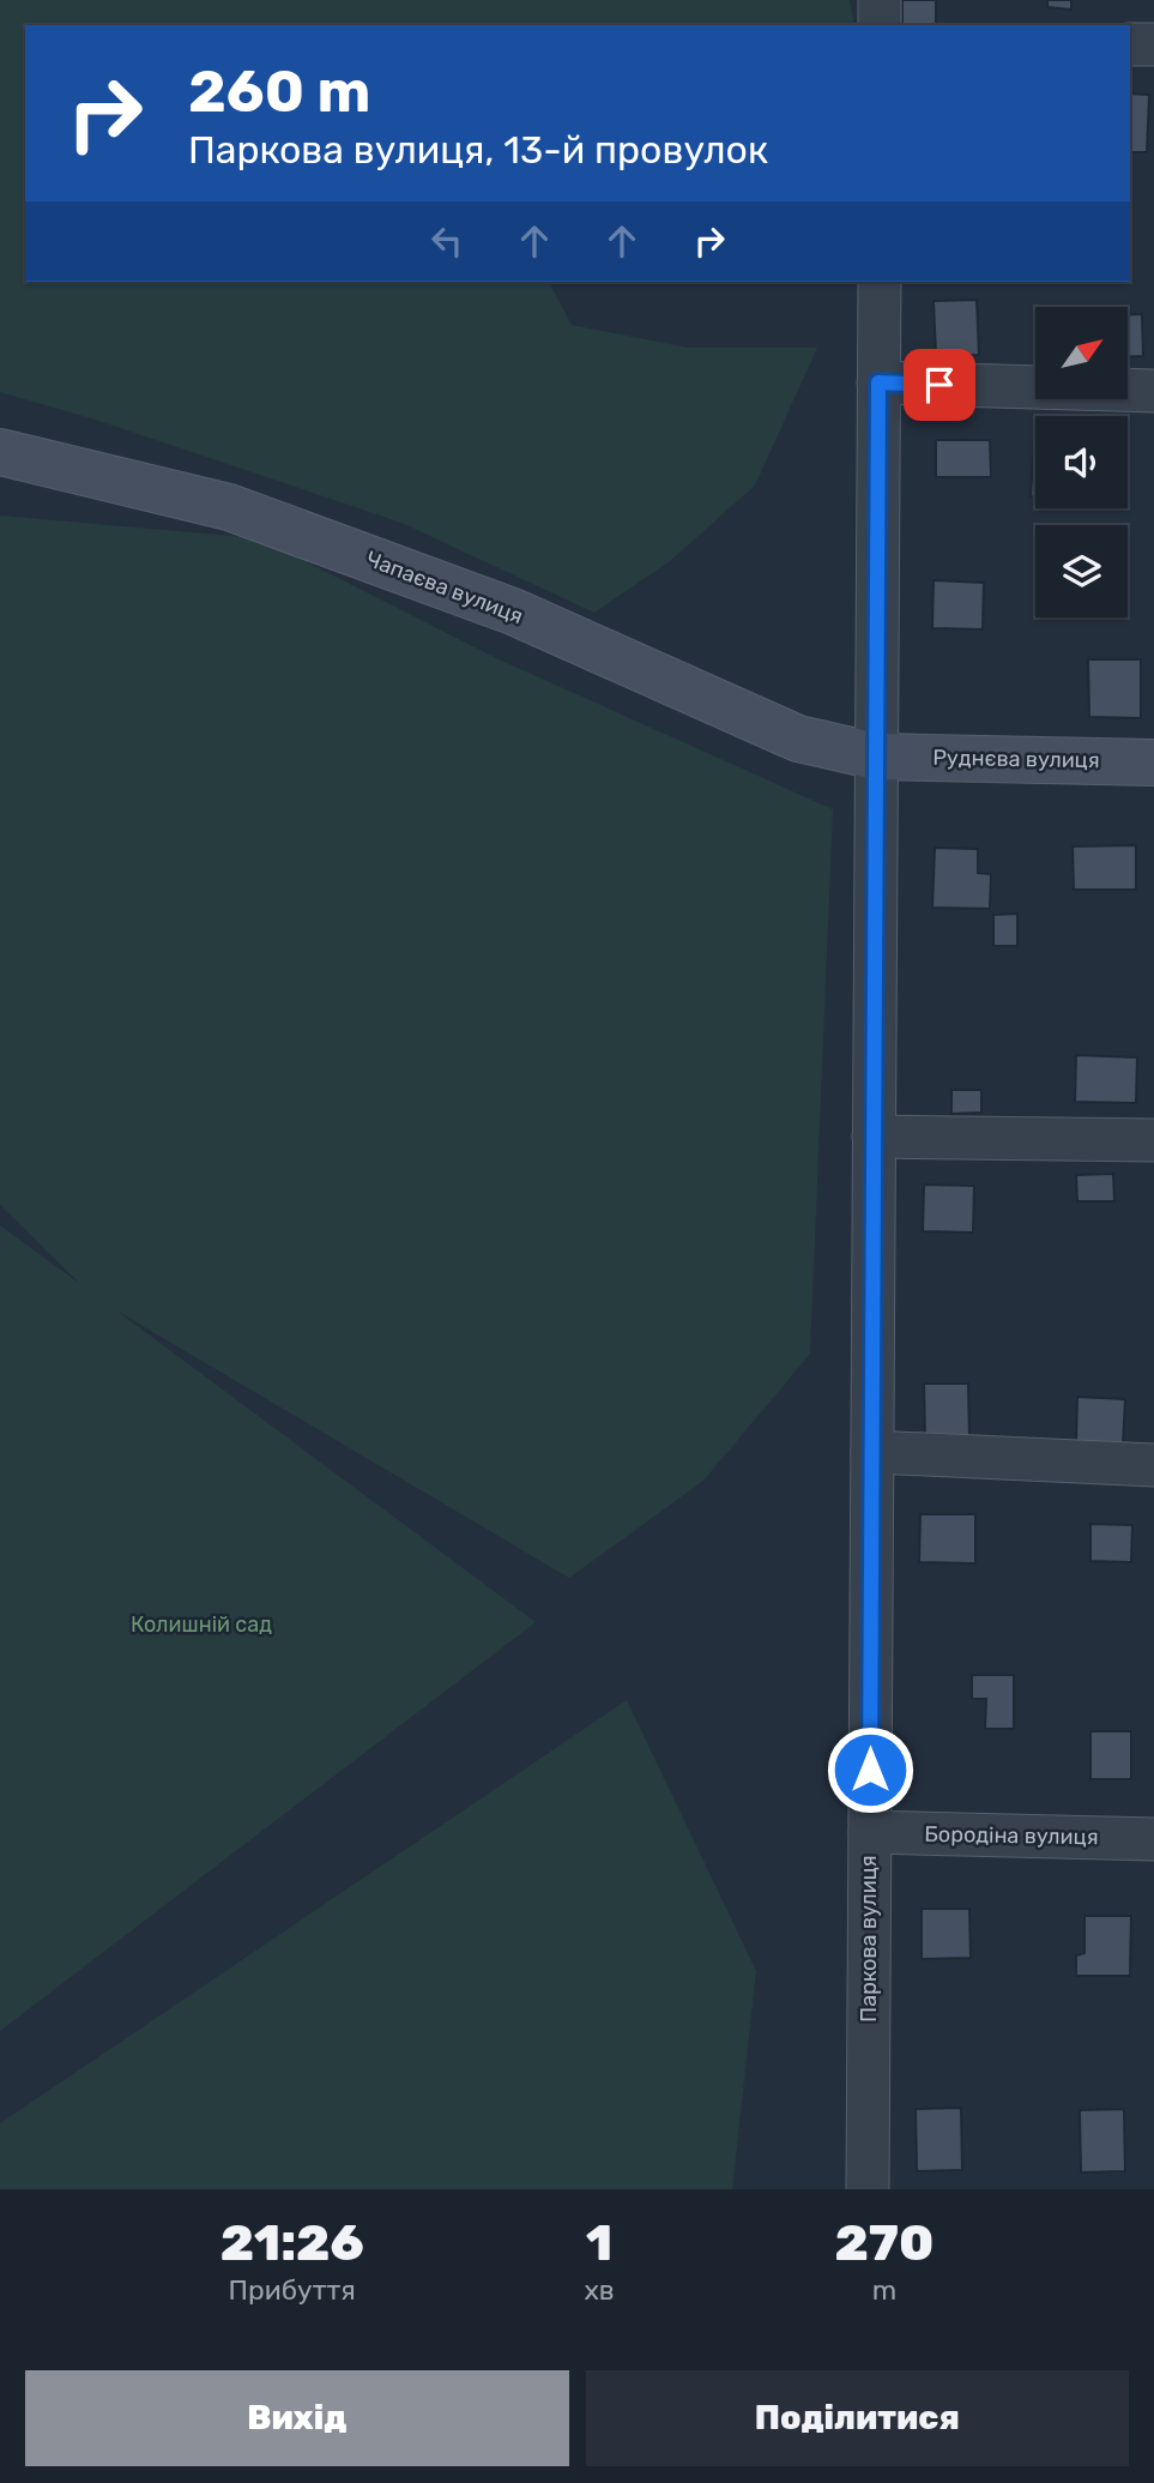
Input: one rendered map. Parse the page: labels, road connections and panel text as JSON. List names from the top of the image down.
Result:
{
  "streets": {
    "street": [
      "Чапаєва вулиця",
      "Руднєва вулиця",
      "Бородіна вулиця",
      "Паркова вулиця"
    ]
  },
  "crossings": [
    ["Чапаєва вулиця", "Руднєва вулиця"],
    ["Чапаєва вулиця", "Паркова вулиця"],
    ["Руднєва вулиця", "Паркова вулиця"],
    ["Бородіна вулиця", "Паркова вулиця"]
  ],
  "parks": ["Колишній сад"],
  "north": "top right",
  "page": {
    "turn": ["260 m", "Паркова вулиця, 13-й провулок"],
    "eta": [
      "21:26",
      "Прибуття",
      "1",
      "хв",
      "270",
      "m"
    ],
    "buttons": ["Вихід", "Поділитися"]
  }
}
